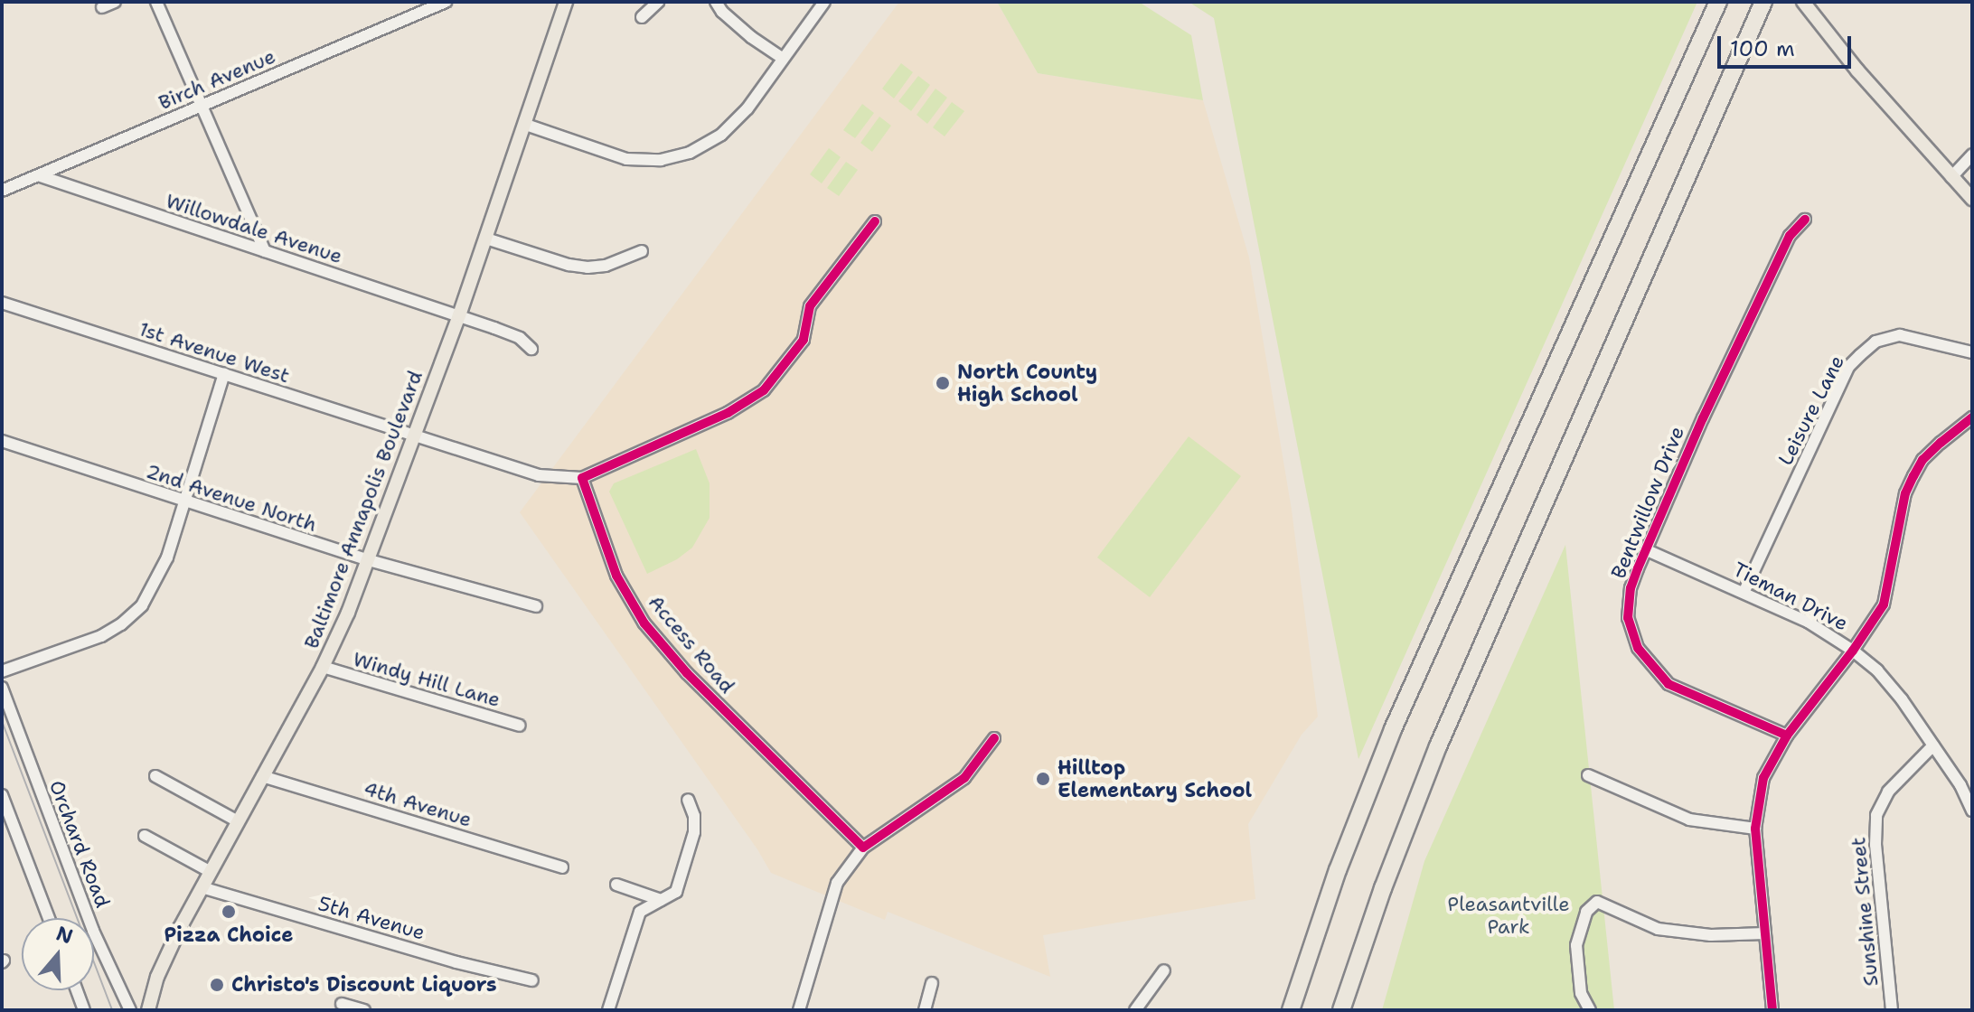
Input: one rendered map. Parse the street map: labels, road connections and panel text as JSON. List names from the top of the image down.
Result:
{
  "streets": {
    "main road": ["Baltimore Annapolis Boulevard"],
    "street": [
      "Birch Avenue",
      "Willowdale Avenue",
      "1st Avenue West",
      "Leisure Lane",
      "2nd Avenue North",
      "Bentwillow Drive",
      "Tieman Drive",
      "Access Road",
      "Windy Hill Lane",
      "4th Avenue",
      "Orchard Road",
      "Sunshine Street",
      "5th Avenue"
    ]
  },
  "crossings": [
    ["Birch Avenue", "Willowdale Avenue"],
    ["Willowdale Avenue", "Baltimore Annapolis Boulevard"],
    ["1st Avenue West", "Baltimore Annapolis Boulevard"],
    ["1st Avenue West", "Access Road"],
    ["Leisure Lane", "Tieman Drive"],
    ["2nd Avenue North", "Baltimore Annapolis Boulevard"],
    ["Bentwillow Drive", "Tieman Drive"],
    ["Baltimore Annapolis Boulevard", "Windy Hill Lane"],
    ["Baltimore Annapolis Boulevard", "4th Avenue"],
    ["Baltimore Annapolis Boulevard", "5th Avenue"],
    ["Tieman Drive", "Sunshine Street"]
  ],
  "parks": ["Pleasantville Park"],
  "places": [
    "North County High School",
    "Hilltop Elementary School",
    "Pizza Choice",
    "Christo's Discount Liquors"
  ],
  "scale_bar": "100 m",
  "north": "top"
}
